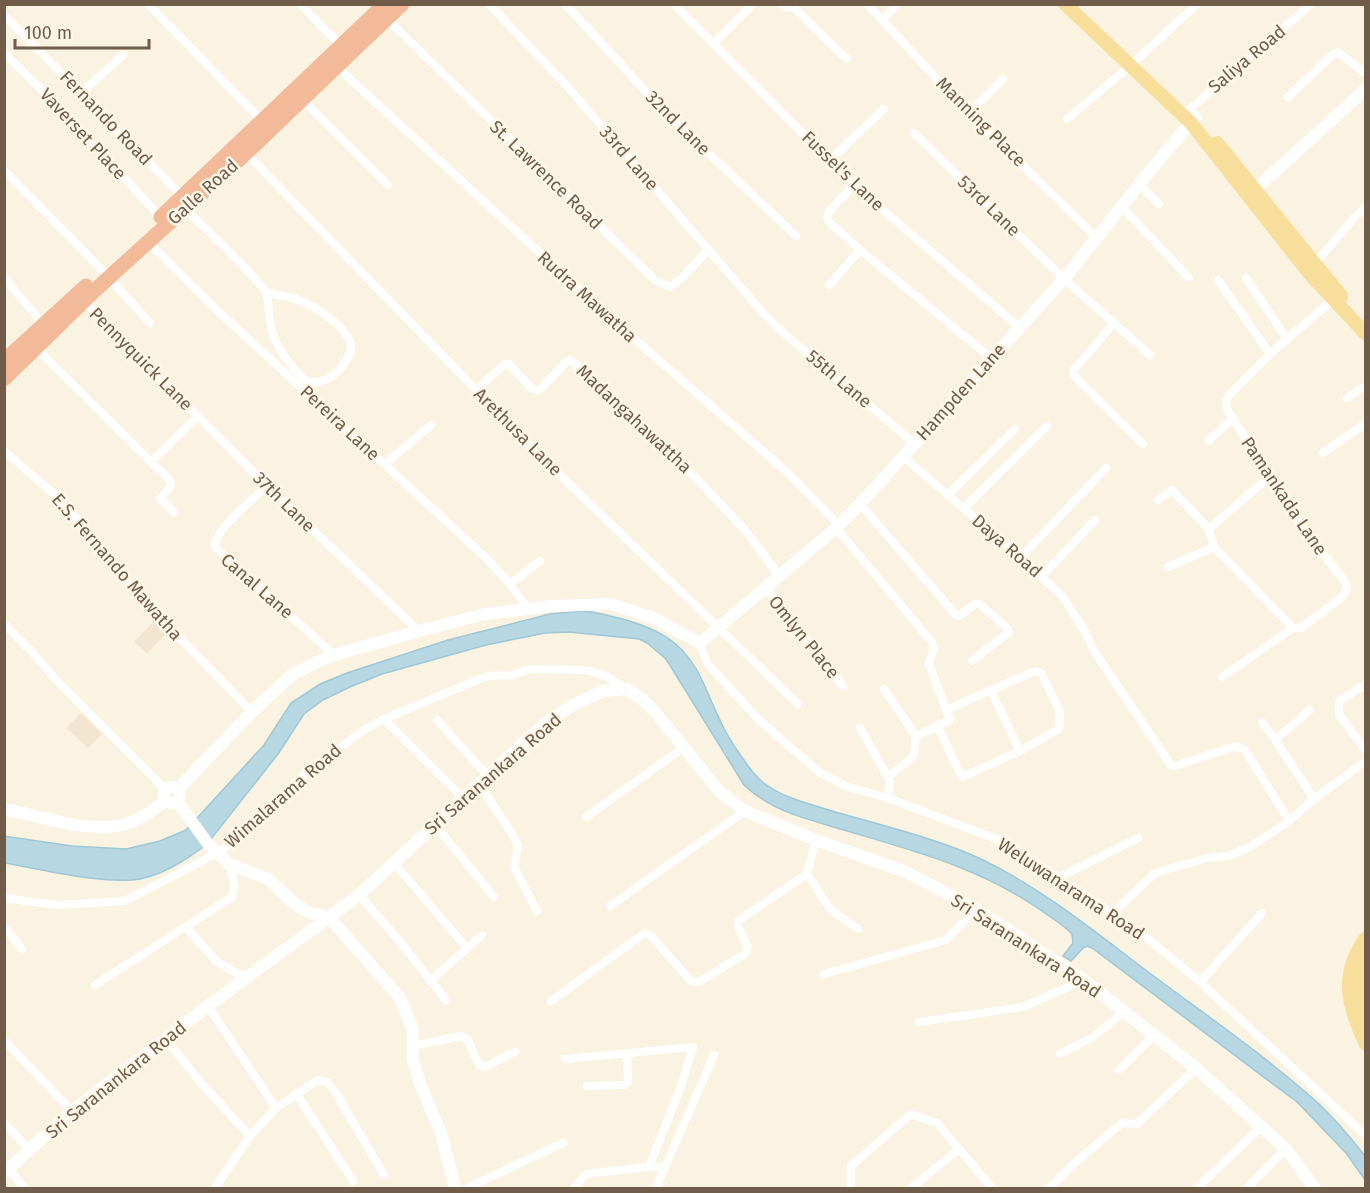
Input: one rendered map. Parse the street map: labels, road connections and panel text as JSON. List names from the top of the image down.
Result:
{
  "streets": {
    "highway": ["Galle Road"],
    "street": [
      "Saliya Road",
      "Fernando Road",
      "Manning Place",
      "32nd Lane",
      "Vaverset Place",
      "33rd Lane",
      "Fussel's Lane",
      "St. Lawrence Road",
      "53rd Lane",
      "Rudra Mawatha",
      "Pennyquick Lane",
      "55th Lane",
      "Hampden Lane",
      "Madangahawattha",
      "Pereira Lane",
      "Arethusa Lane",
      "Pamankada Lane",
      "37th Lane",
      "Daya Road",
      "E.S. Fernando Mawatha",
      "Canal Lane",
      "Omlyn Place",
      "Sri Saranankara Road",
      "Wimalarama Road",
      "Weluwanarama Road"
    ]
  },
  "crossings": [
    ["Saliya Road", "Hampden Lane"],
    ["Fernando Road", "Galle Road"],
    ["Manning Place", "Hampden Lane"],
    ["Vaverset Place", "Galle Road"],
    ["33rd Lane", "St. Lawrence Road"],
    ["33rd Lane", "55th Lane"],
    ["Fussel's Lane", "Hampden Lane"],
    ["St. Lawrence Road", "Galle Road"],
    ["Galle Road", "Rudra Mawatha"],
    ["Galle Road", "Pennyquick Lane"],
    ["Galle Road", "Pereira Lane"],
    ["Galle Road", "Arethusa Lane"],
    ["53rd Lane", "Hampden Lane"],
    ["Rudra Mawatha", "Hampden Lane"],
    ["Pennyquick Lane", "37th Lane"],
    ["55th Lane", "Hampden Lane"],
    ["Hampden Lane", "Madangahawattha"],
    ["Hampden Lane", "Arethusa Lane"],
    ["Hampden Lane", "Daya Road"],
    ["Hampden Lane", "Omlyn Place"],
    ["Hampden Lane", "Weluwanarama Road"],
    ["Madangahawattha", "Arethusa Lane"],
    ["37th Lane", "Canal Lane"],
    ["Sri Saranankara Road", "Wimalarama Road"]
  ],
  "scale_bar": "100 m"
}
